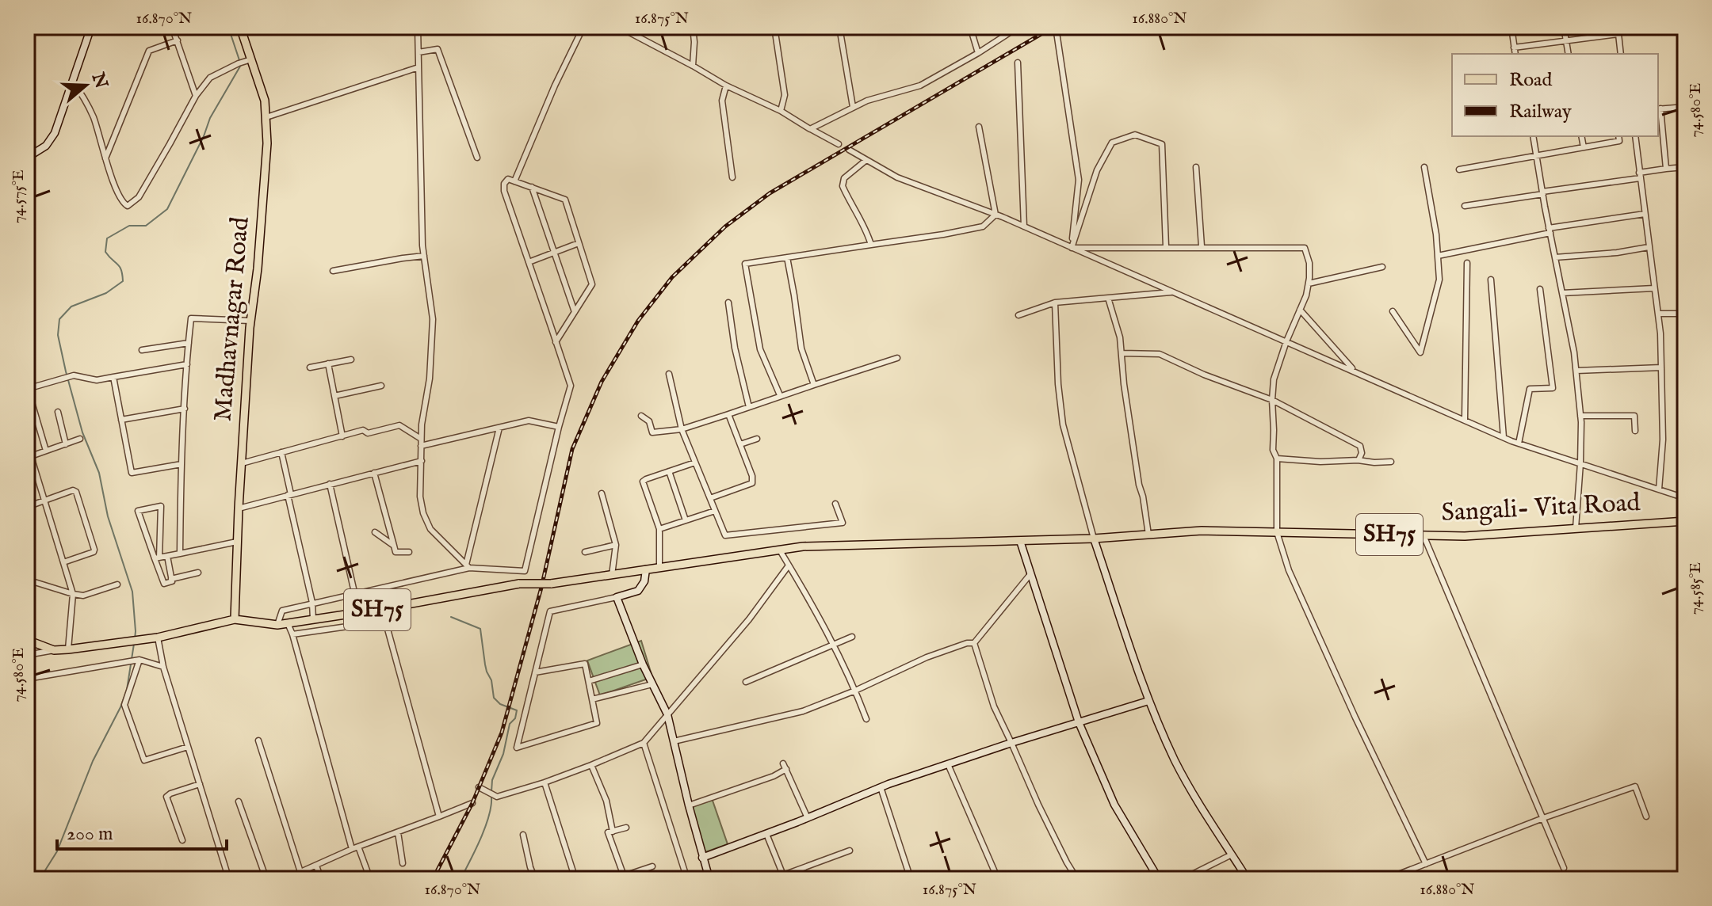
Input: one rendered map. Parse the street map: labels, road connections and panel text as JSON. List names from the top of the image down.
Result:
{
  "streets": {
    "main road": ["Madhavnagar Road", "Sangali- Vita Road", "SH75"]
  },
  "crossings": [
    ["Madhavnagar Road", "SH75"],
    ["Sangali- Vita Road", "SH75"]
  ],
  "legend": ["Road", "Railway"],
  "scale_bar": "200 m",
  "north": "right",
  "coordinates": [
    "16.870°N",
    "16.875°N",
    "16.880°N",
    "74.580°E",
    "74.575°E",
    "74.585°E"
  ]
}
